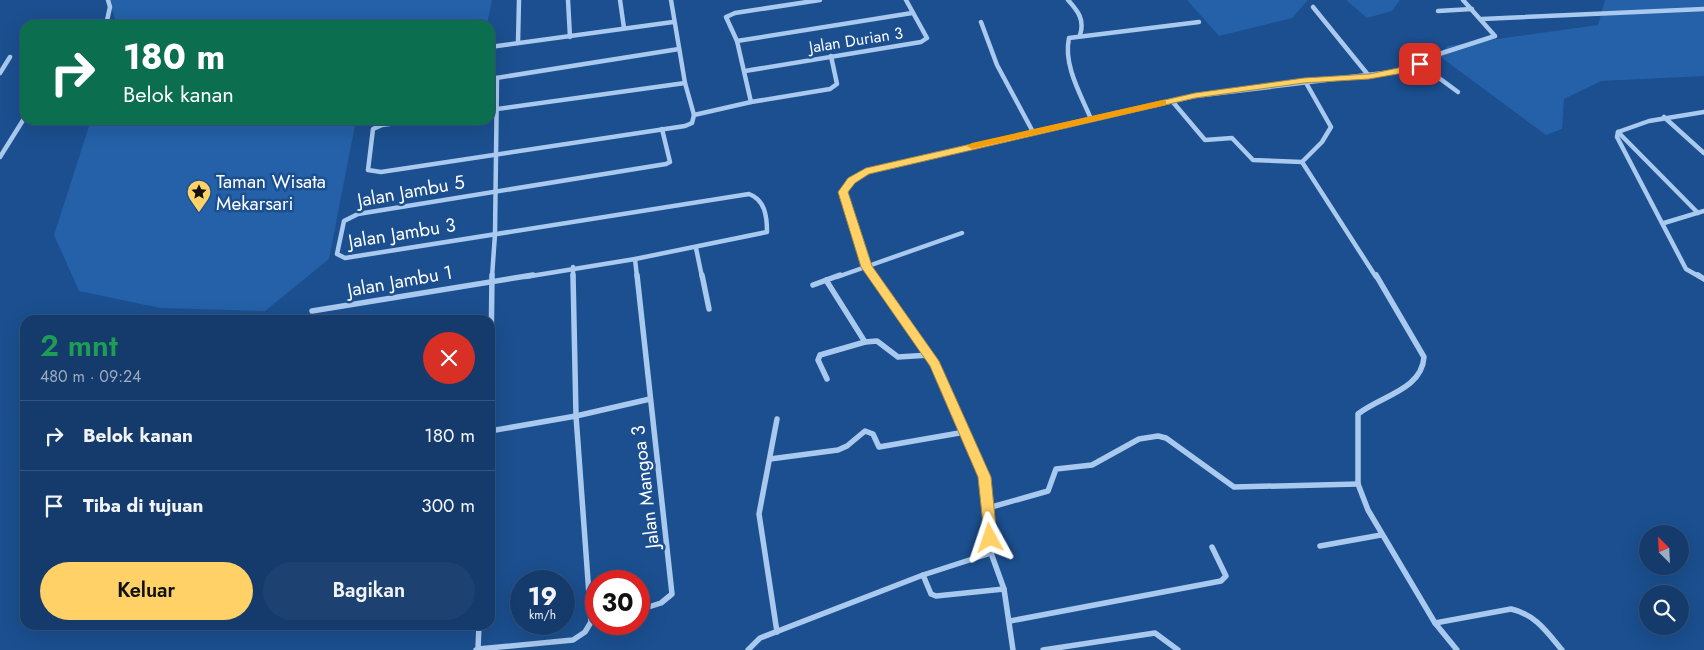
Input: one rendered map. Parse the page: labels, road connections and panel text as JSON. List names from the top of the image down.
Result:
{
  "streets": {
    "street": [
      "Jalan Durian 3",
      "Jalan Jambu 5",
      "Jalan Jambu 3",
      "Jalan Jambu 1",
      "Jalan Mangoa 3"
    ]
  },
  "crossings": [
    ["Jalan Jambu 5", "Jalan Jambu 3"],
    ["Jalan Jambu 3", "Jalan Jambu 1"]
  ],
  "places": {
    "place": ["Taman Wisata Mekarsari"]
  },
  "north": "top left",
  "page": {
    "turn": ["180 m", "Belok kanan"],
    "heading": ["2 mnt", "480 m · 09:24"],
    "list": [
      {
        "name": "Belok kanan",
        "value": "180 m"
      },
      {
        "name": "Tiba di tujuan",
        "value": "300 m"
      }
    ],
    "buttons": ["Keluar", "Bagikan"],
    "speed": "19 km/h",
    "limit": "30"
  }
}
